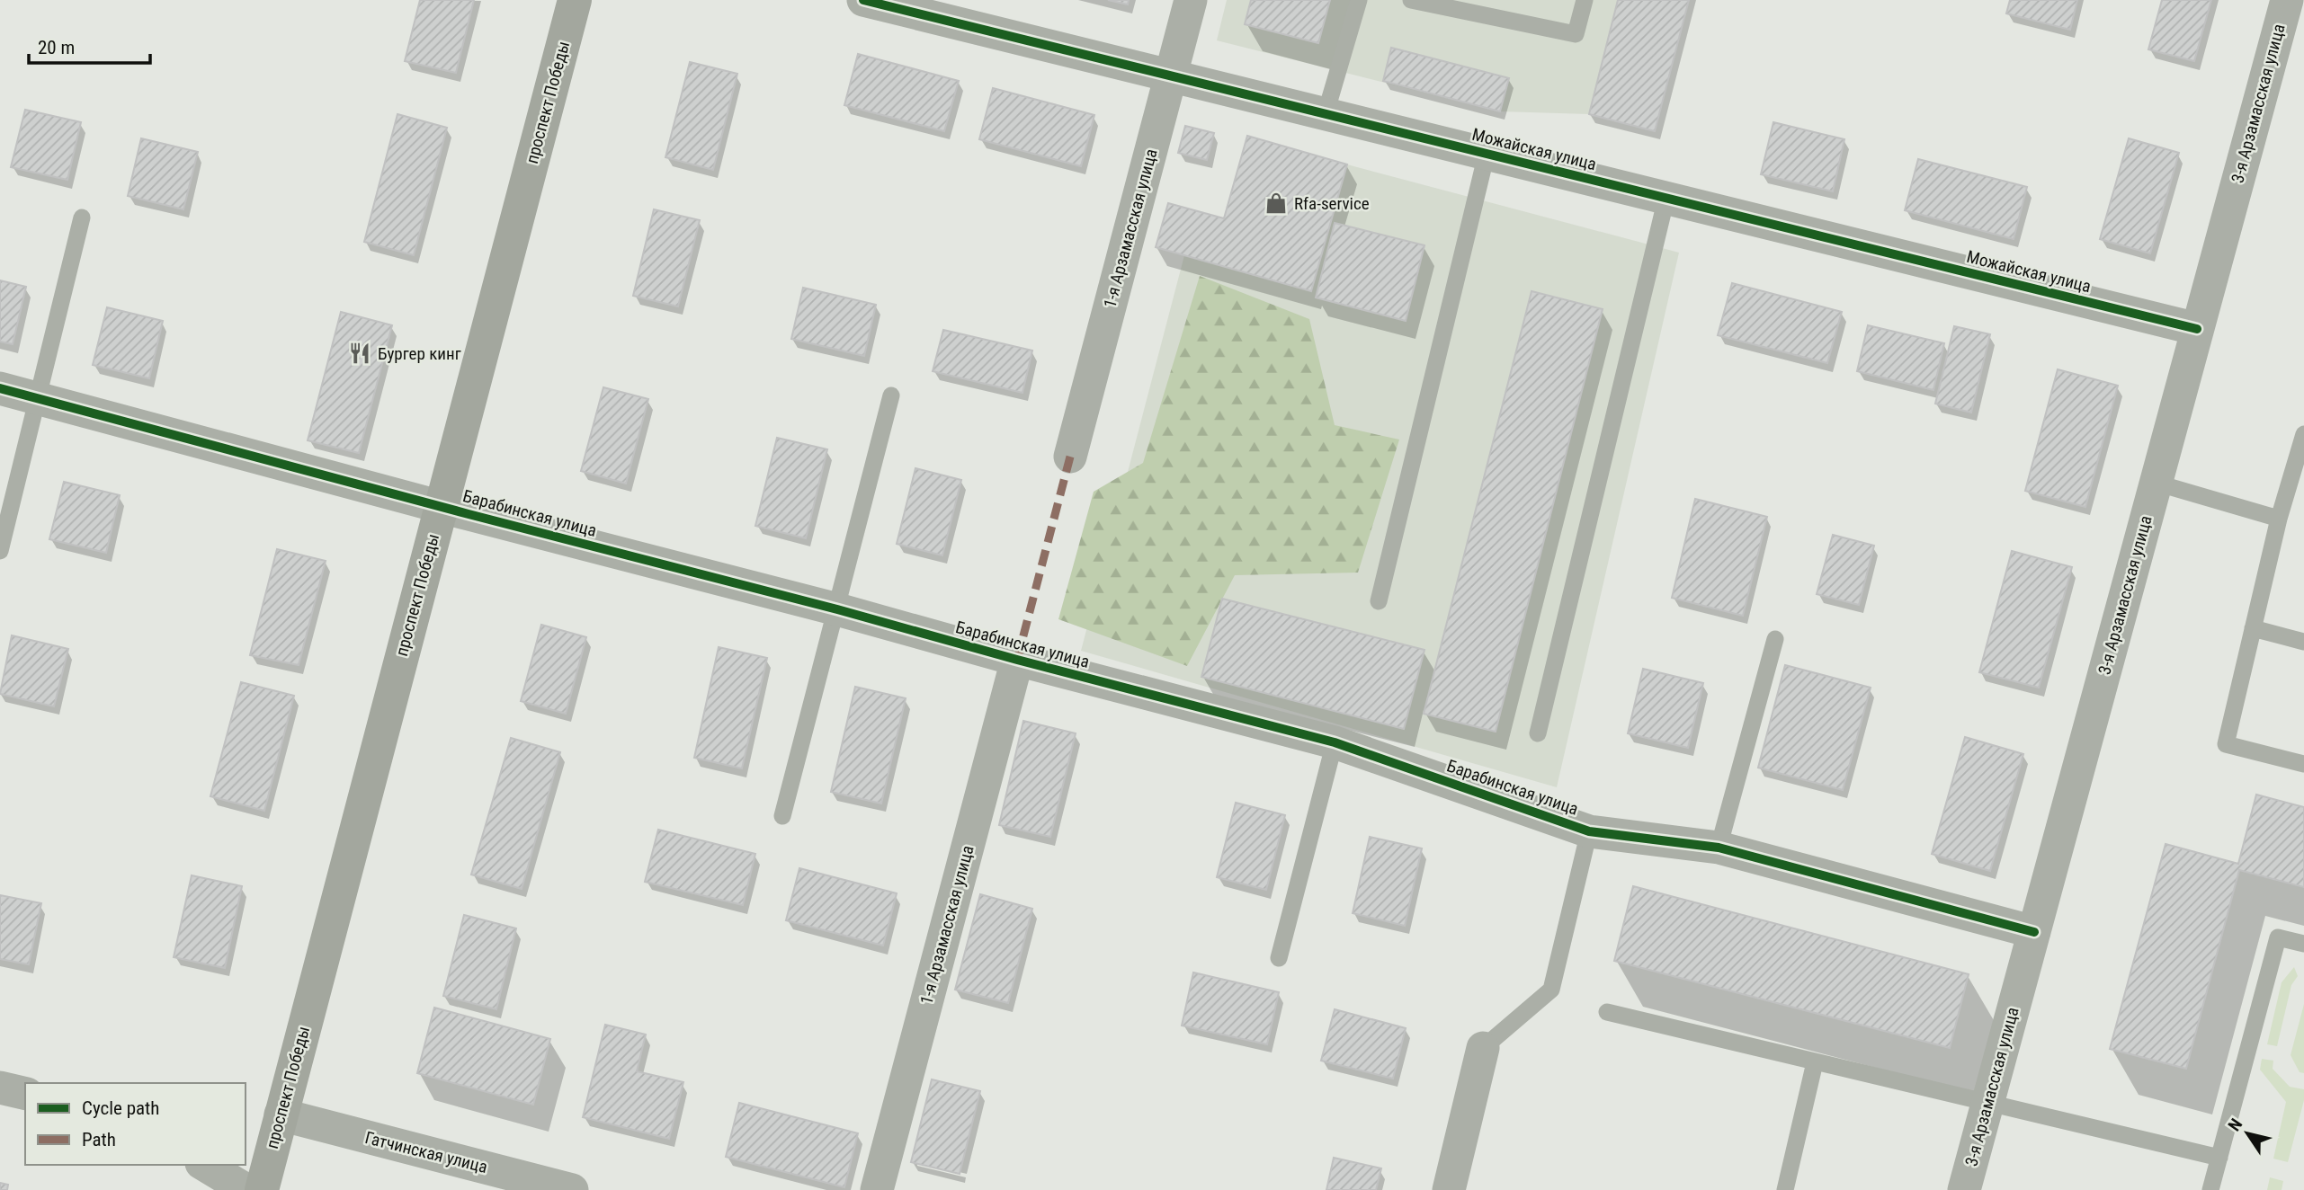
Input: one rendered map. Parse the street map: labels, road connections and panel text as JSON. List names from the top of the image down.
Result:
{
  "streets": {
    "main road": ["проспект Победы"],
    "street": [
      "3-я Арзамасская улица",
      "Можайская улица",
      "1-я Арзамасская улица",
      "Барабинская улица",
      "Гатчинская улица"
    ]
  },
  "crossings": [
    ["проспект Победы", "Барабинская улица"],
    ["проспект Победы", "Гатчинская улица"],
    ["3-я Арзамасская улица", "Можайская улица"],
    ["3-я Арзамасская улица", "Барабинская улица"],
    ["Можайская улица", "1-я Арзамасская улица"],
    ["1-я Арзамасская улица", "Барабинская улица"]
  ],
  "places": {
    "shop": ["Rfa-service"],
    "restaurant": ["Бургер кинг"]
  },
  "legend": ["Cycle path", "Path"],
  "scale_bar": "20 m",
  "north": "top left"
}
